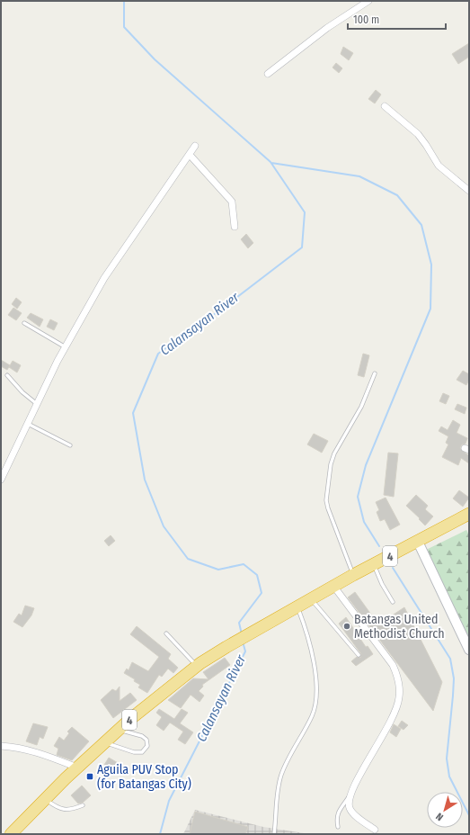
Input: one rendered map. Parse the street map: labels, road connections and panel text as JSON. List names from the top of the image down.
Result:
{
  "streets": {
    "highway": ["4"]
  },
  "water": ["Calansayan River"],
  "places": {
    "other": ["Batangas United Methodist Church"],
    "transit": ["Aguila PUV Stop (for Batangas City)"]
  },
  "scale_bar": "100 m",
  "north": "bottom left"
}
